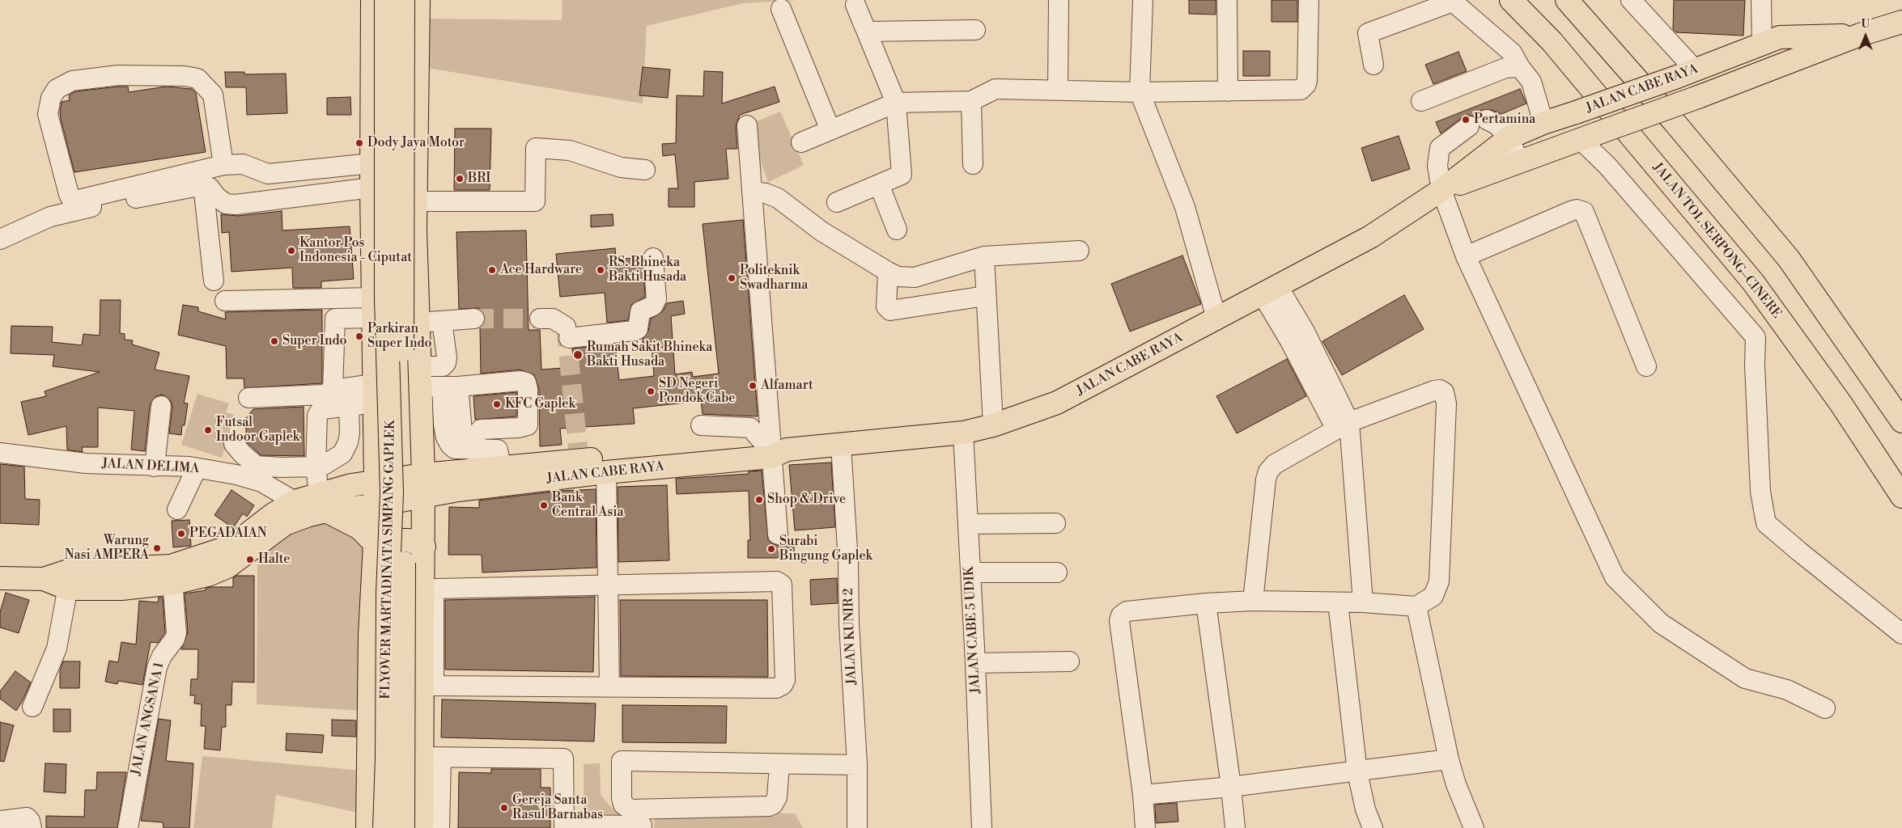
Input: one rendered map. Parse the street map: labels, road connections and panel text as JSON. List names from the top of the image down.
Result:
{
  "streets": {
    "main road": ["JALAN CABE RAYA", "JALAN TOL SERPONG–CINERE", "FLYOVER MARTADINATA SIMPANG GAPLEK"],
    "street": [
      "JALAN DELIMA",
      "JALAN CABE 5 UDIK",
      "JALAN KUNIR 2",
      "JALAN ANGSANA 1"
    ]
  },
  "crossings": [
    ["JALAN CABE RAYA", "JALAN CABE 5 UDIK"],
    ["JALAN CABE RAYA", "JALAN KUNIR 2"]
  ],
  "places": [
    "Pertamina",
    "Dody Jaya Motor",
    "BRI",
    "Kantor Pos Indonesia - Ciputat",
    "Ace Hardware",
    "RS. Bhineka Bakti Husada",
    "Politeknik Swadharma",
    "Parkiran Super Indo",
    "Super Indo",
    "Rumah Sakit Bhineka Bakti Husada",
    "Alfamart",
    "SD Negeri Pondok Cabe",
    "KFC Gaplek",
    "Futsal Indoor Gaplek",
    "Shop & Drive",
    "Bank Central Asia",
    "PEGADAIAN",
    "Warung Nasi AMPERA",
    "Surabi Bingung Gaplek",
    "Halte",
    "Gereja Santa Rasul Barnabas"
  ],
  "north": "top"
}
